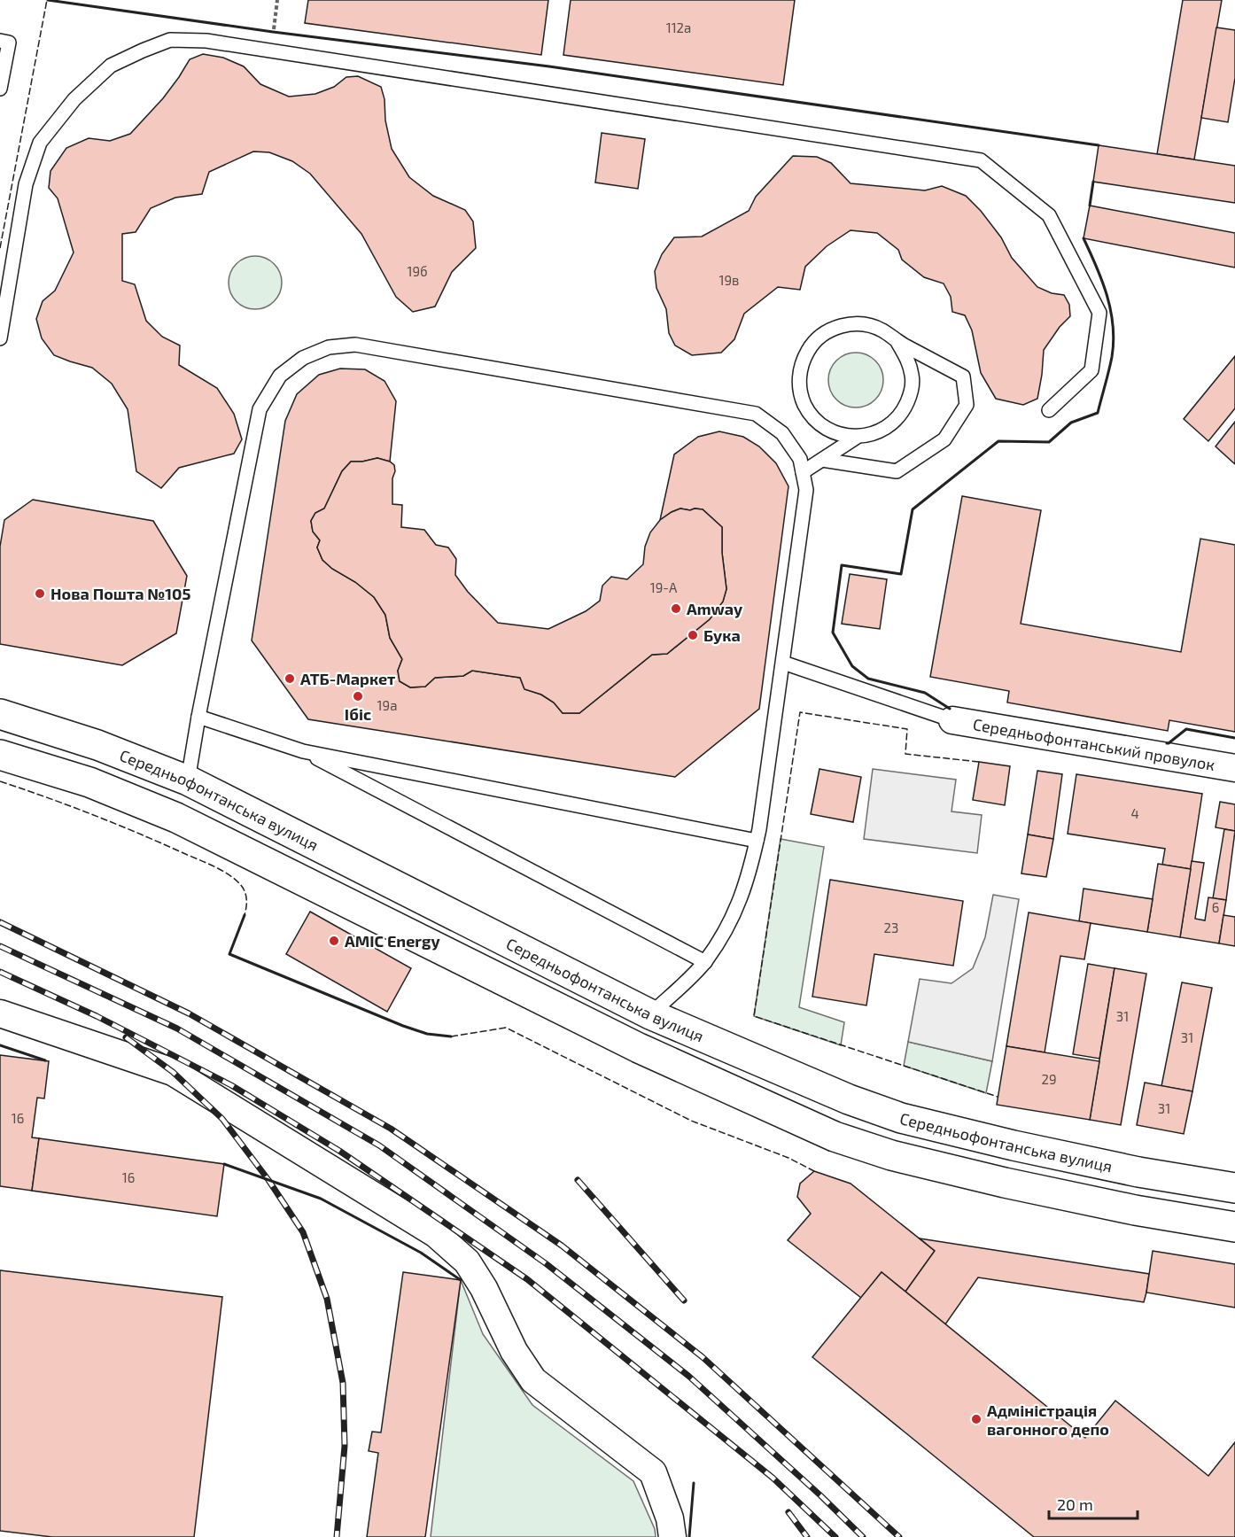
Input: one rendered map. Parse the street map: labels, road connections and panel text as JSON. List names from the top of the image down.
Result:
{
  "streets": {
    "main road": ["Середньофонтанська вулиця"],
    "street": ["Середньофонтанський провулок"]
  },
  "places": [
    "Нова Пошта №105",
    "Amway",
    "Бука",
    "АТБ-Маркет",
    "Ібіс",
    "AMIC Energy",
    "Адміністрація вагонного депо"
  ],
  "house_numbers": [
    "112а",
    "19б",
    "19в",
    "19-А",
    "19а",
    "4",
    "6",
    "23",
    "31",
    "31",
    "29",
    "31",
    "16",
    "16"
  ],
  "scale_bar": "20 m"
}
